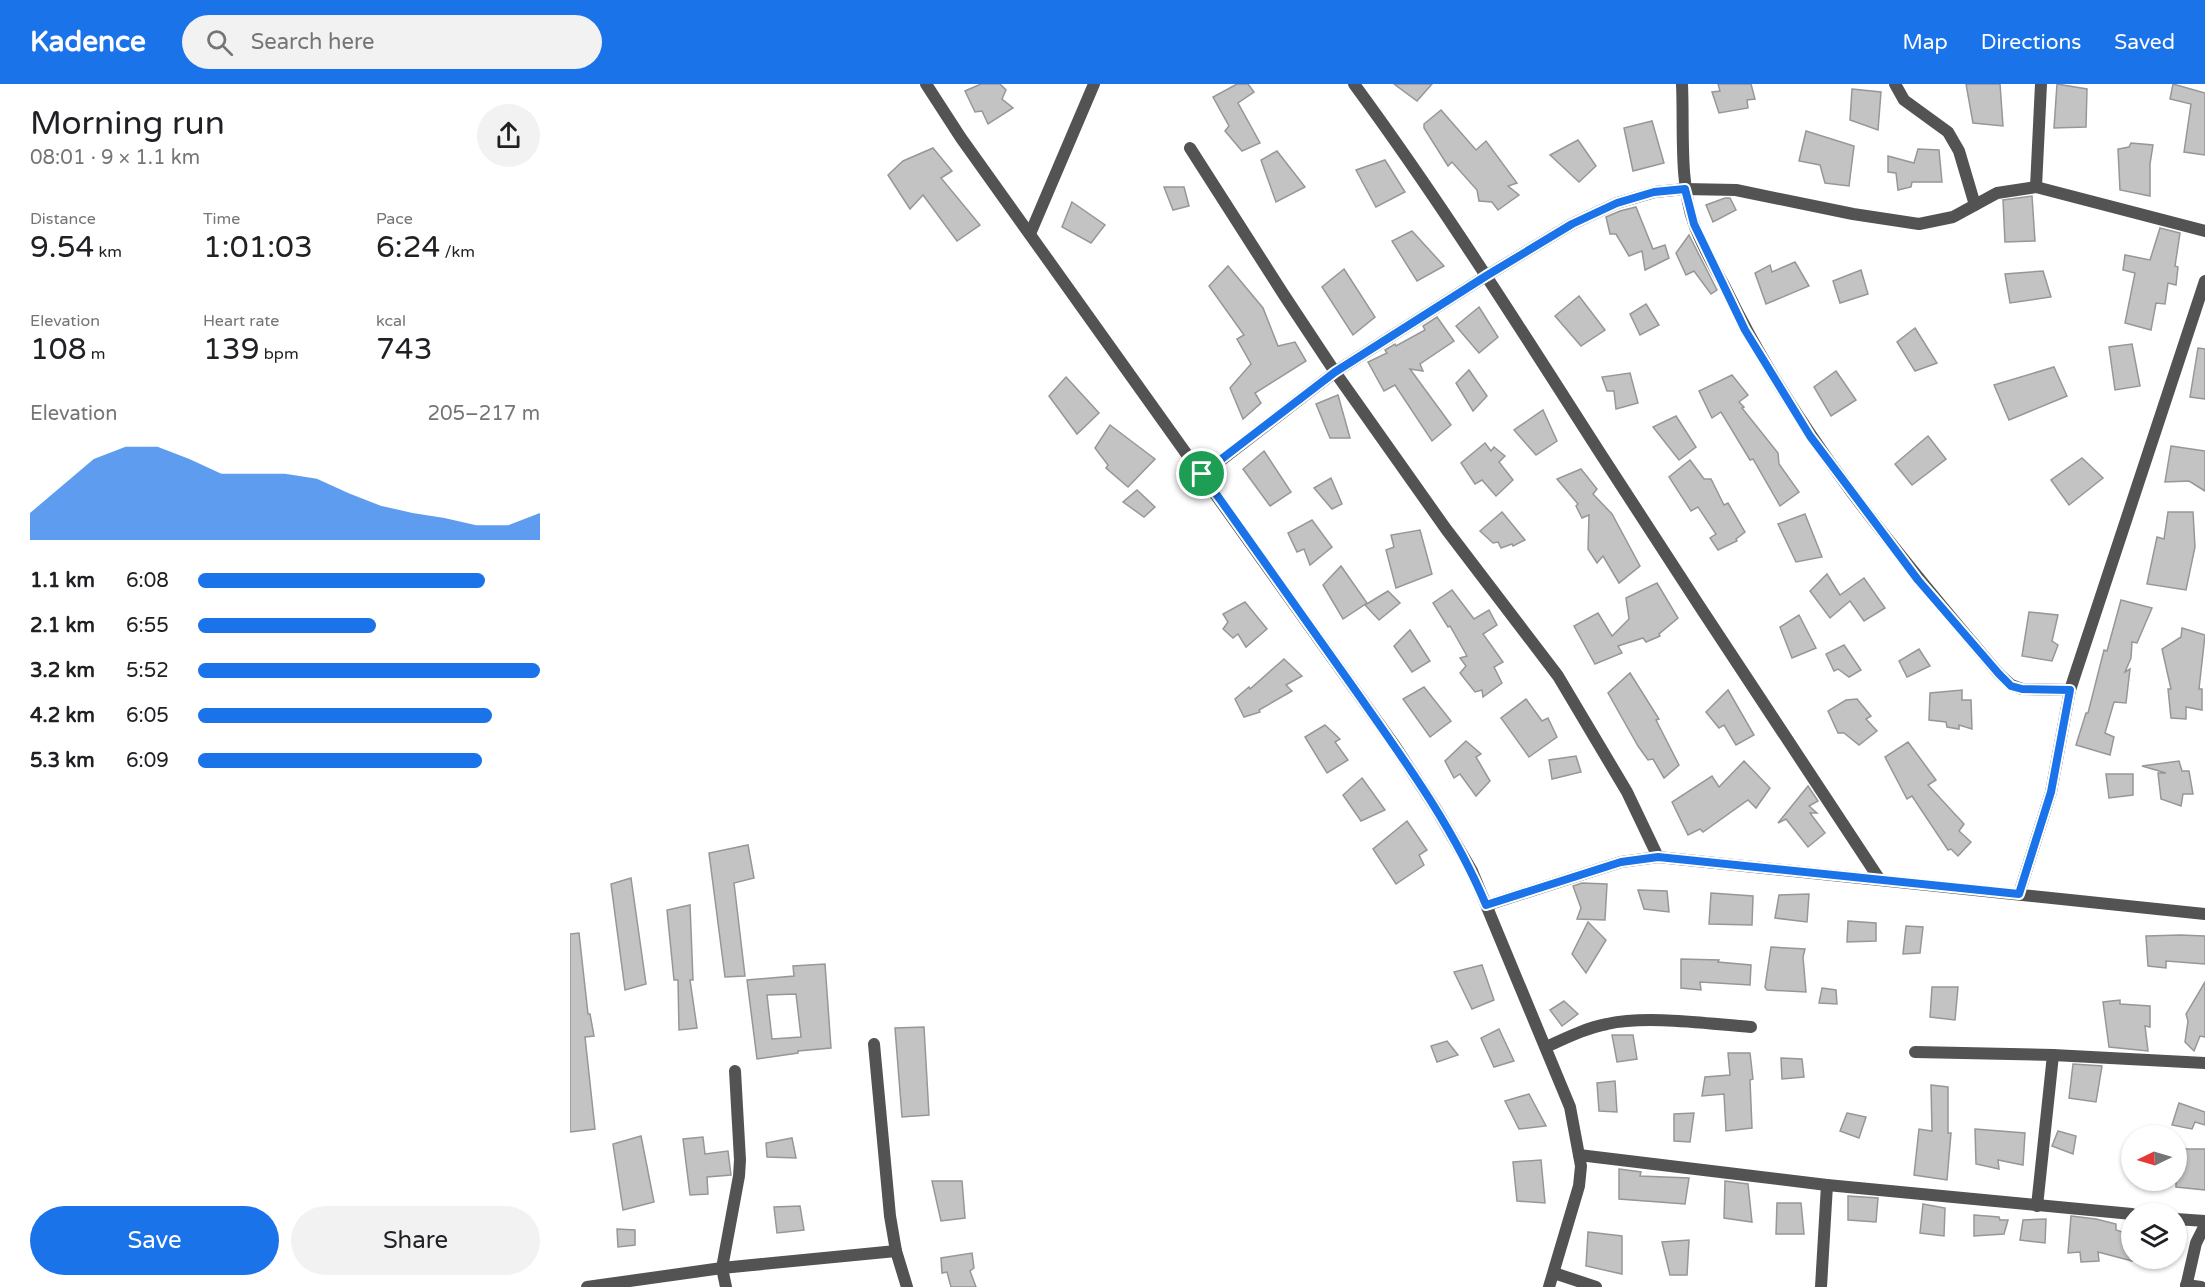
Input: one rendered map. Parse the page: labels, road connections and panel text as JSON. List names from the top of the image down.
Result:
{
  "north": "left",
  "page": {
    "header": "Kadence",
    "search": "Search here",
    "nav": ["Map", "Directions", "Saved"],
    "heading": ["Morning run", "08:01 · 9 × 1.1 km"],
    "stats": [
      ["Distance", "9.54 km"],
      ["Time", "1:01:03"],
      ["Pace", "6:24 /km"],
      ["Elevation", "108 m"],
      ["Heart rate", "139 bpm"],
      ["kcal", "743"]
    ],
    "chart": ["Elevation", "205–217 m"],
    "list": [
      {
        "name": "1.1 km",
        "note": "6:08"
      },
      {
        "name": "2.1 km",
        "note": "6:55"
      },
      {
        "name": "3.2 km",
        "note": "5:52"
      },
      {
        "name": "4.2 km",
        "note": "6:05"
      },
      {
        "name": "5.3 km",
        "note": "6:09"
      }
    ],
    "buttons": ["Save", "Share"]
  }
}
